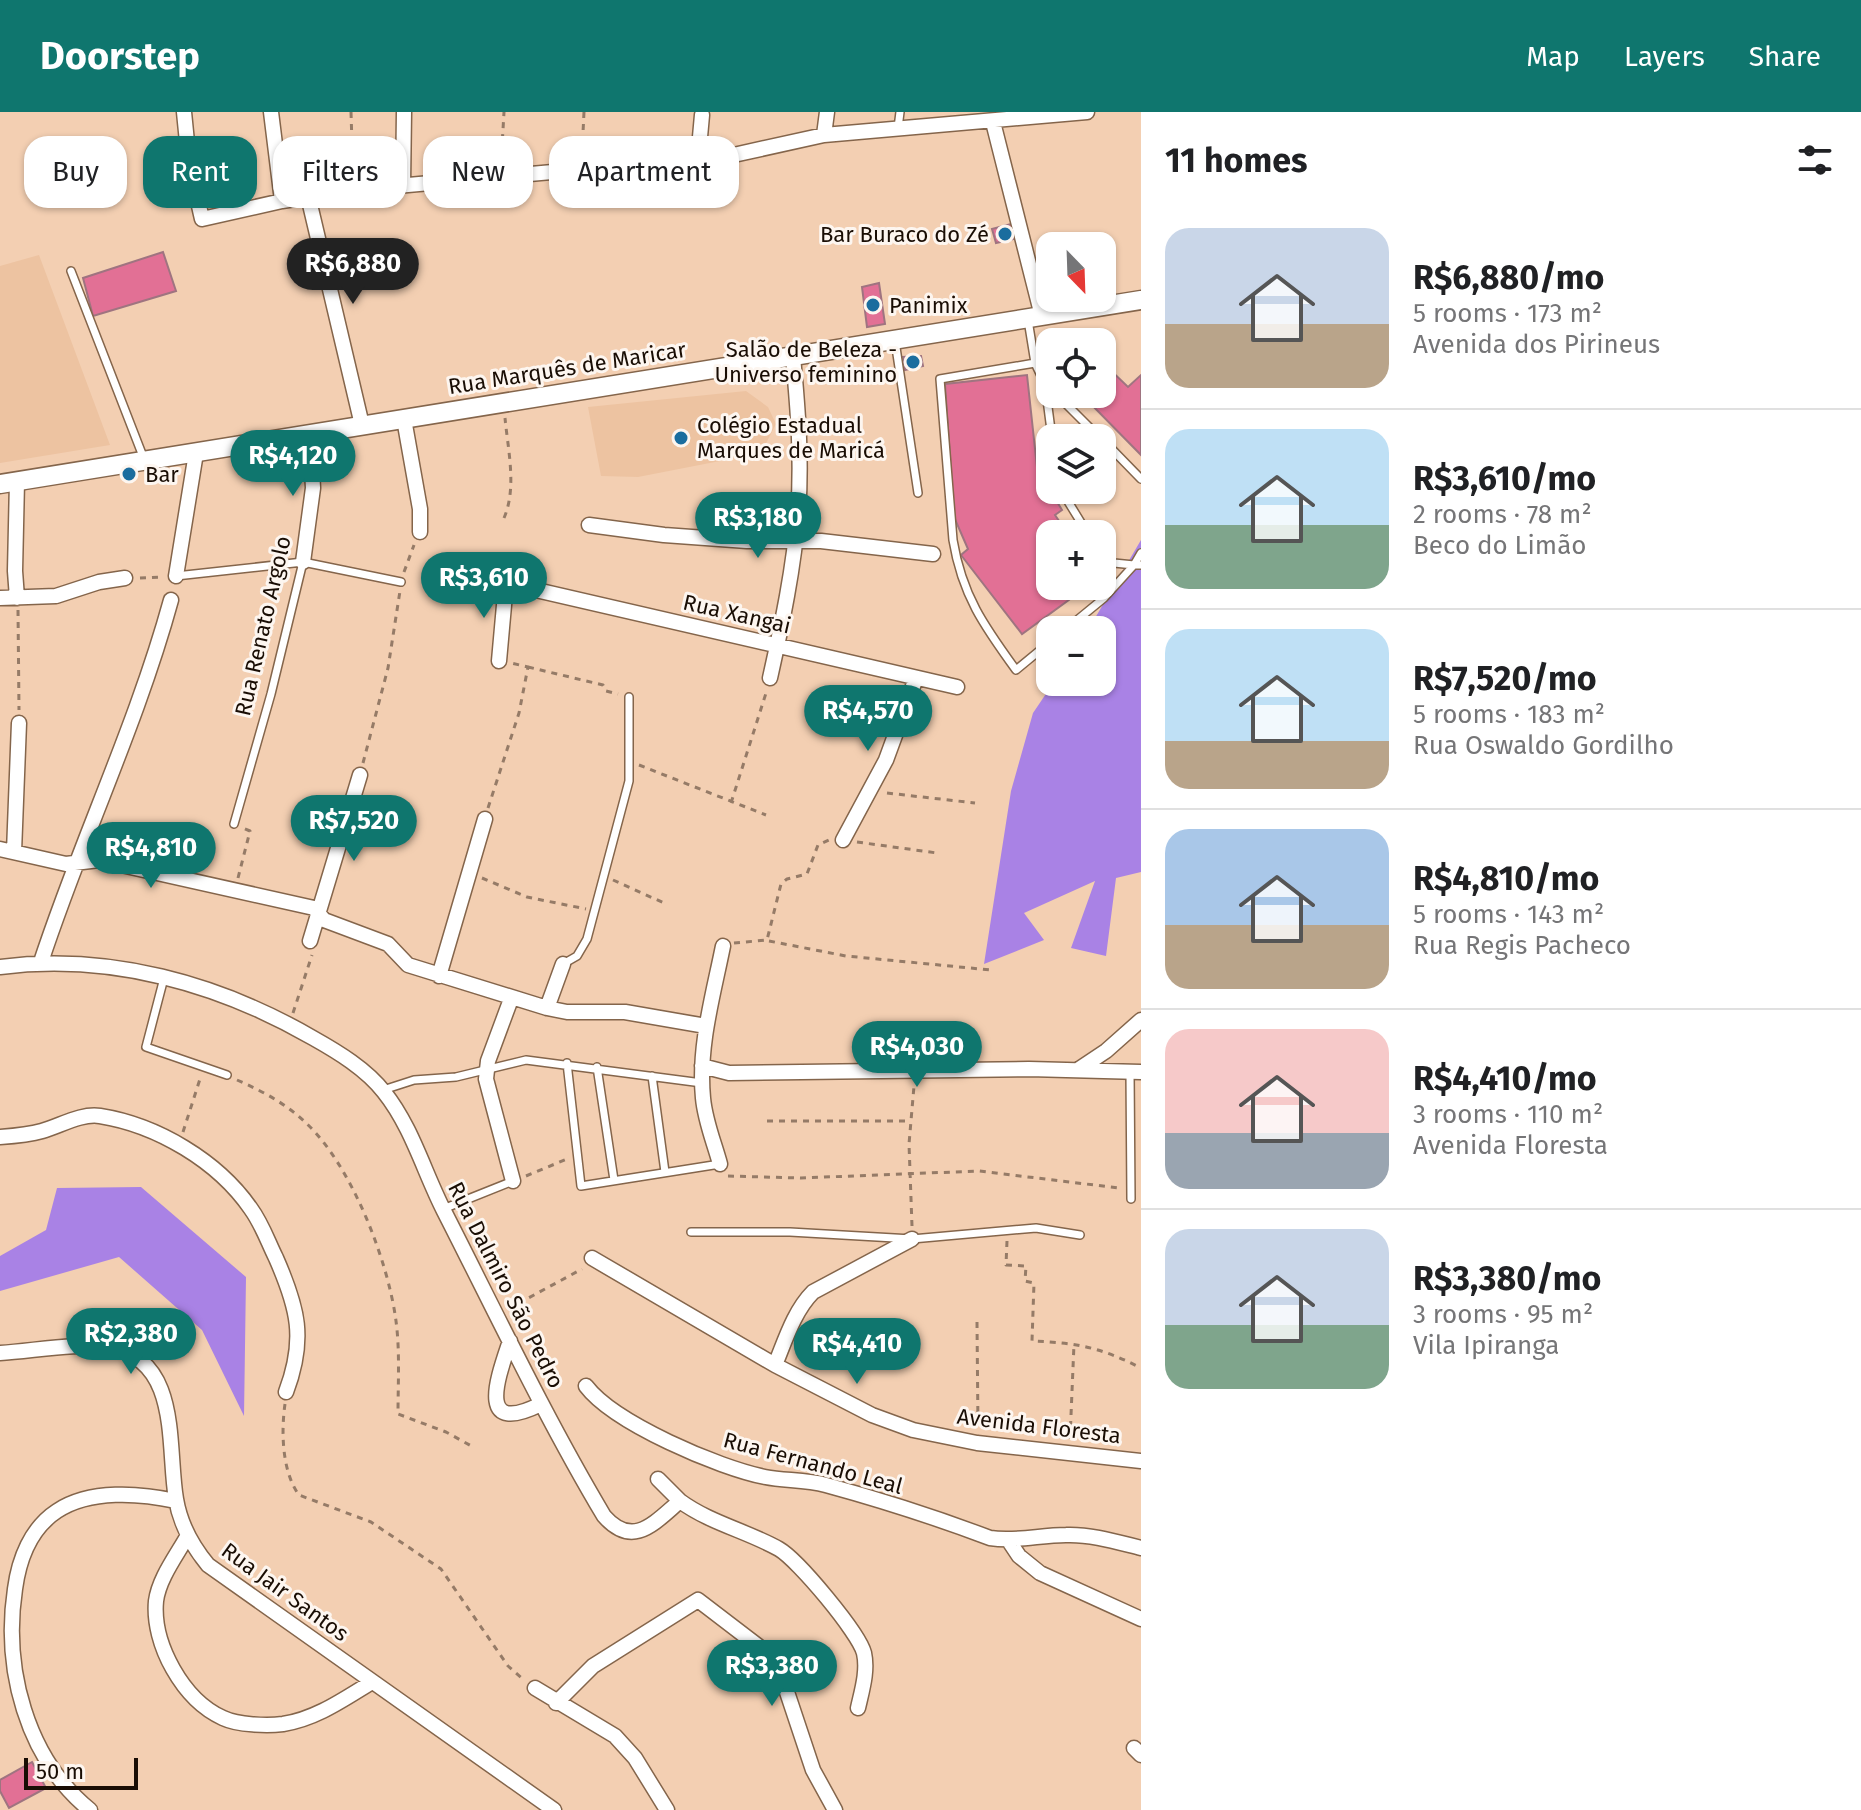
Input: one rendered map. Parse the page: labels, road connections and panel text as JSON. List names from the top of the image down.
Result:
{
  "streets": {
    "main road": ["Rua Marquês de Maricar"],
    "street": [
      "Rua Xangai",
      "Rua Renato Argolo",
      "Rua Dalmiro São Pedro",
      "Avenida Floresta",
      "Rua Fernando Leal",
      "Rua Jair Santos"
    ]
  },
  "crossings": [
    ["Rua Marquês de Maricar", "Rua Renato Argolo"]
  ],
  "places": [
    "Bar Buraco do Zé",
    "Panimix",
    "Salão de Beleza - Universo feminino",
    "Colégio Estadual Marques de Maricá",
    "Bar"
  ],
  "scale_bar": "50 m",
  "north": "bottom right",
  "page": {
    "header": "Doorstep",
    "nav": ["Map", "Layers", "Share"],
    "heading": "11 homes",
    "chip": [
      "Buy",
      "Rent",
      "Filters",
      "New",
      "Apartment"
    ],
    "list": [
      {
        "name": "R$6,880/mo",
        "note": "5 rooms · 173 m² · Avenida dos Pirineus"
      },
      {
        "name": "R$3,610/mo",
        "note": "2 rooms · 78 m² · Beco do Limão"
      },
      {
        "name": "R$7,520/mo",
        "note": "5 rooms · 183 m² · Rua Oswaldo Gordilho"
      },
      {
        "name": "R$4,810/mo",
        "note": "5 rooms · 143 m² · Rua Regis Pacheco"
      },
      {
        "name": "R$4,410/mo",
        "note": "3 rooms · 110 m² · Avenida Floresta"
      },
      {
        "name": "R$3,380/mo",
        "note": "3 rooms · 95 m² · Vila Ipiranga"
      }
    ],
    "map_buttons": ["+", "−"],
    "price": [
      "R$6,880",
      "R$4,120",
      "R$3,180",
      "R$3,610",
      "R$4,570",
      "R$7,520",
      "R$4,810",
      "R$4,030",
      "R$2,380",
      "R$4,410",
      "R$3,380"
    ],
    "scale": "50 m"
  }
}
